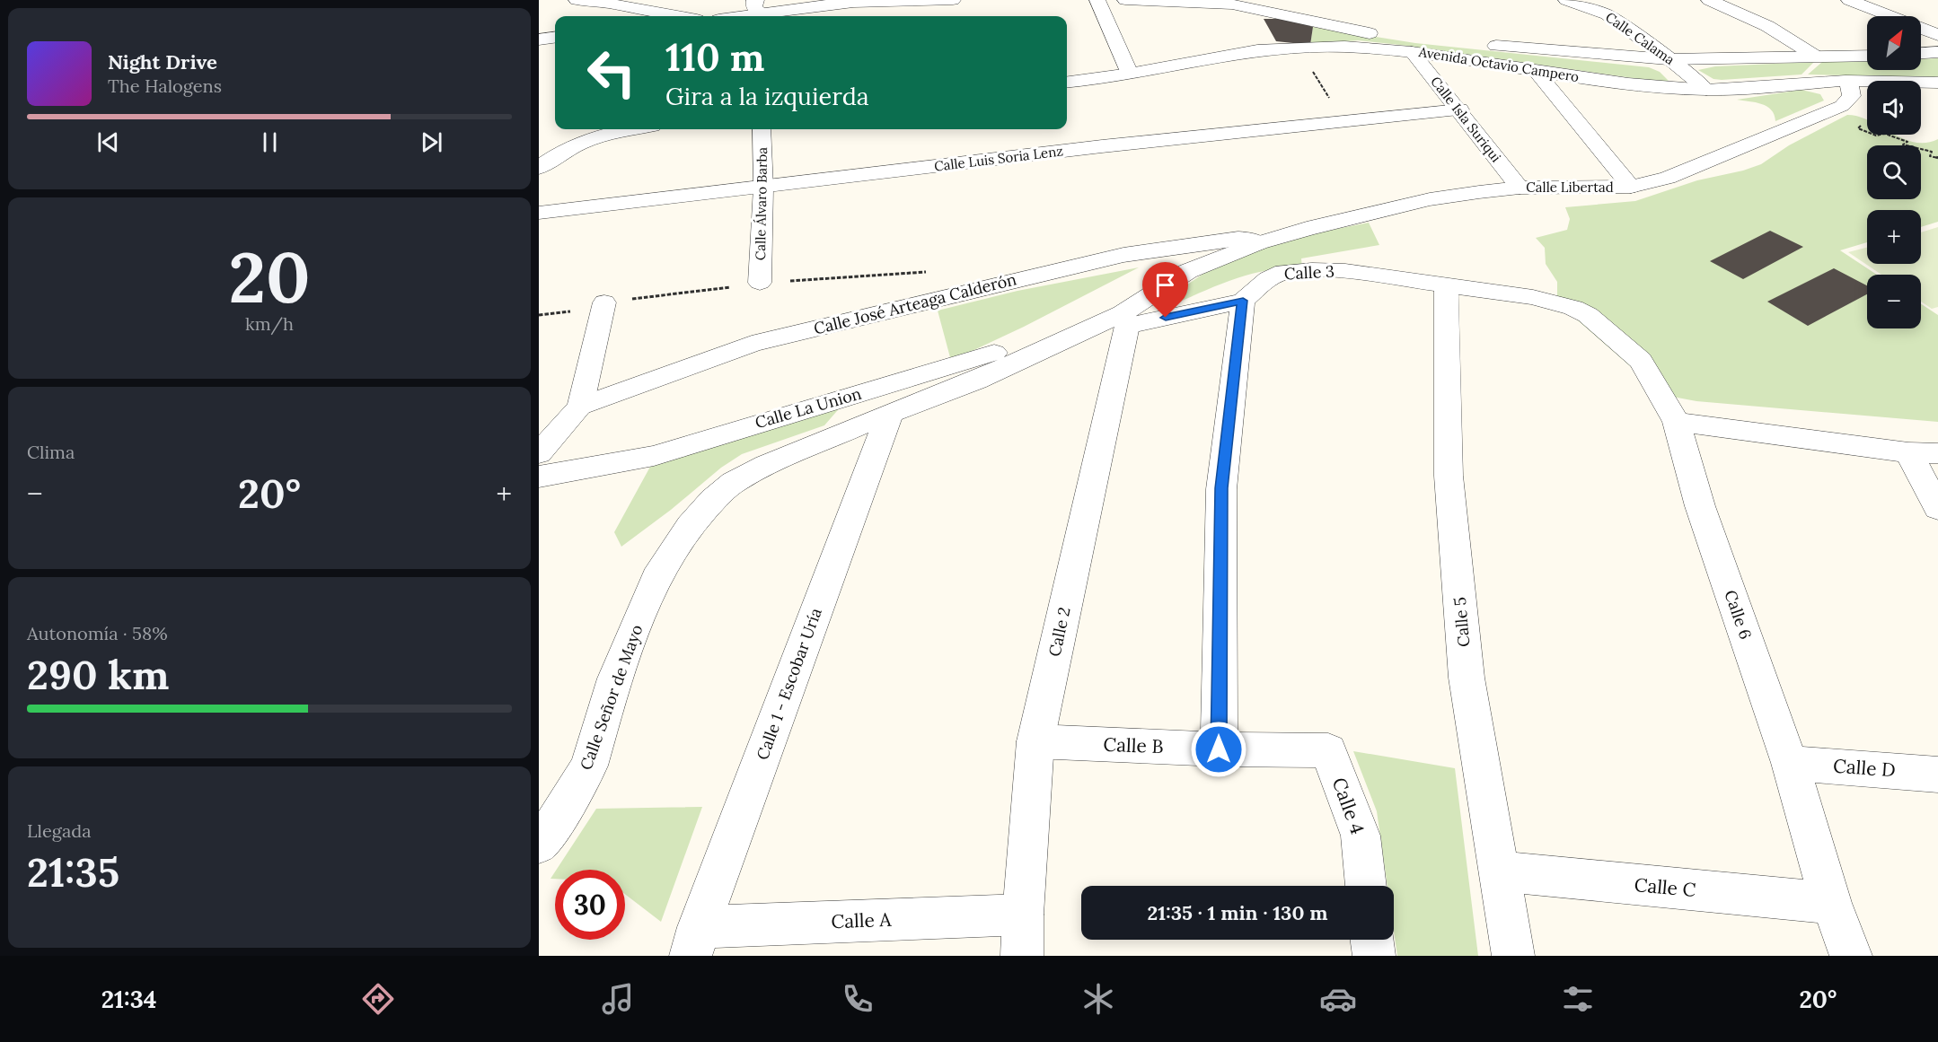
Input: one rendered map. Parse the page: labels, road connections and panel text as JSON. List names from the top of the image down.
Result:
{
  "streets": {
    "street": [
      "Calle Calama",
      "Avenida Octavio Campero",
      "Calle Isla Suriqui",
      "Calle Luis Soria Lenz",
      "Calle Libertad",
      "Calle Álvaro Barba",
      "Calle 3",
      "Calle José Arteaga Calderón",
      "Calle La Union",
      "Calle 6",
      "Calle 5",
      "Calle 2",
      "Calle 1 - Escobar Uría",
      "Calle Señor de Mayo",
      "Calle B",
      "Calle D",
      "Calle 4",
      "Calle C",
      "Calle A"
    ]
  },
  "crossings": [
    ["Calle Calama", "Avenida Octavio Campero"],
    ["Avenida Octavio Campero", "Calle Isla Suriqui"],
    ["Avenida Octavio Campero", "Calle Libertad"],
    ["Calle Isla Suriqui", "Calle Luis Soria Lenz"],
    ["Calle Isla Suriqui", "Calle Libertad"],
    ["Calle Luis Soria Lenz", "Calle Álvaro Barba"],
    ["Calle Libertad", "Calle José Arteaga Calderón"],
    ["Calle 3", "Calle 6"],
    ["Calle 3", "Calle 5"],
    ["Calle 6", "Calle D"],
    ["Calle 6", "Calle C"],
    ["Calle 5", "Calle C"],
    ["Calle 2", "Calle B"],
    ["Calle 2", "Calle A"],
    ["Calle 1 - Escobar Uría", "Calle Señor de Mayo"],
    ["Calle 1 - Escobar Uría", "Calle A"],
    ["Calle B", "Calle 4"]
  ],
  "north": "top right",
  "page": {
    "map_buttons": ["+", "−"],
    "turn": ["110 m", "Gira a la izquierda"],
    "song": ["Night Drive", "The Halogens"],
    "tile": [
      ["20", "km/h"],
      "Clima",
      ["Autonomía · 58%", "290 km"],
      ["Llegada", "21:35"]
    ],
    "heat": ["−", "20°", "+"],
    "limit": "30",
    "trip": "21:35 · 1 min · 130 m",
    "tabs": ["21:34", "20°"]
  }
}
